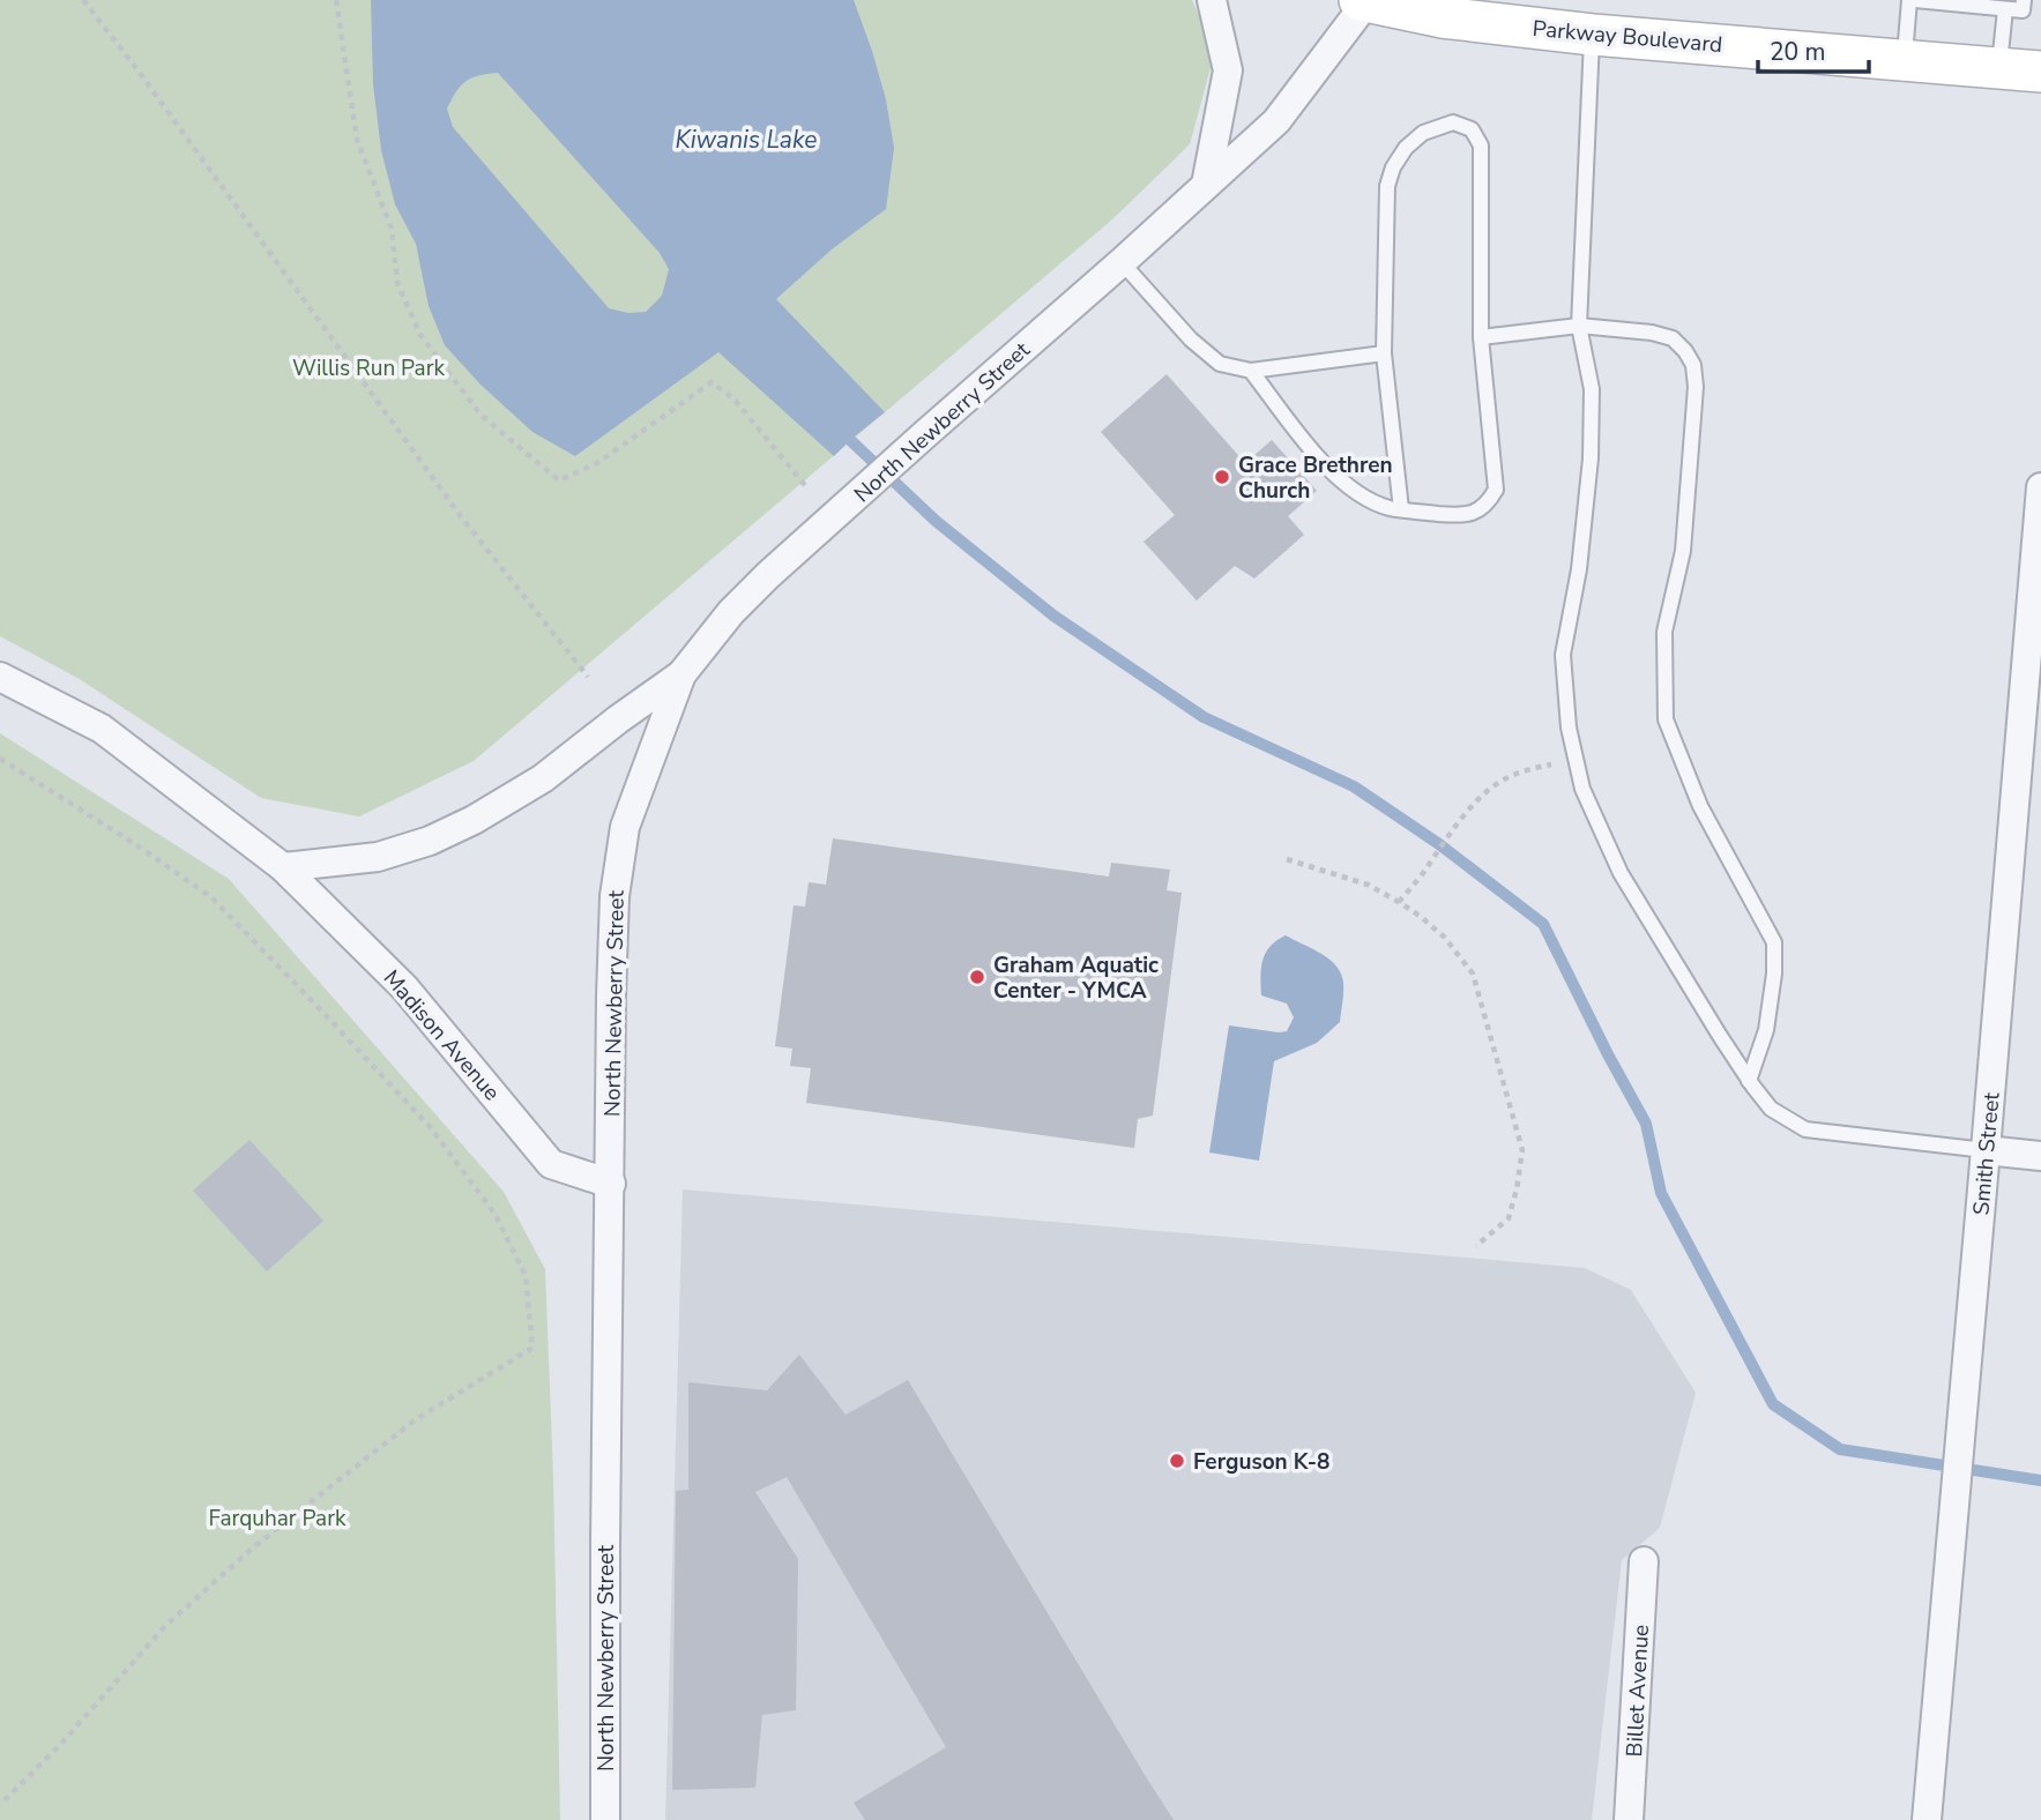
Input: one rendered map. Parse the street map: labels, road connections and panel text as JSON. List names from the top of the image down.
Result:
{
  "streets": {
    "street": [
      "Parkway Boulevard",
      "North Newberry Street",
      "Madison Avenue",
      "Smith Street",
      "Billet Avenue"
    ]
  },
  "crossings": [
    ["Parkway Boulevard", "North Newberry Street"],
    ["North Newberry Street", "Madison Avenue"]
  ],
  "water": ["Kiwanis Lake"],
  "parks": ["Willis Run Park", "Farquhar Park"],
  "places": ["Grace Brethren Church", "Graham Aquatic Center - YMCA", "Ferguson K-8"],
  "scale_bar": "20 m"
}
